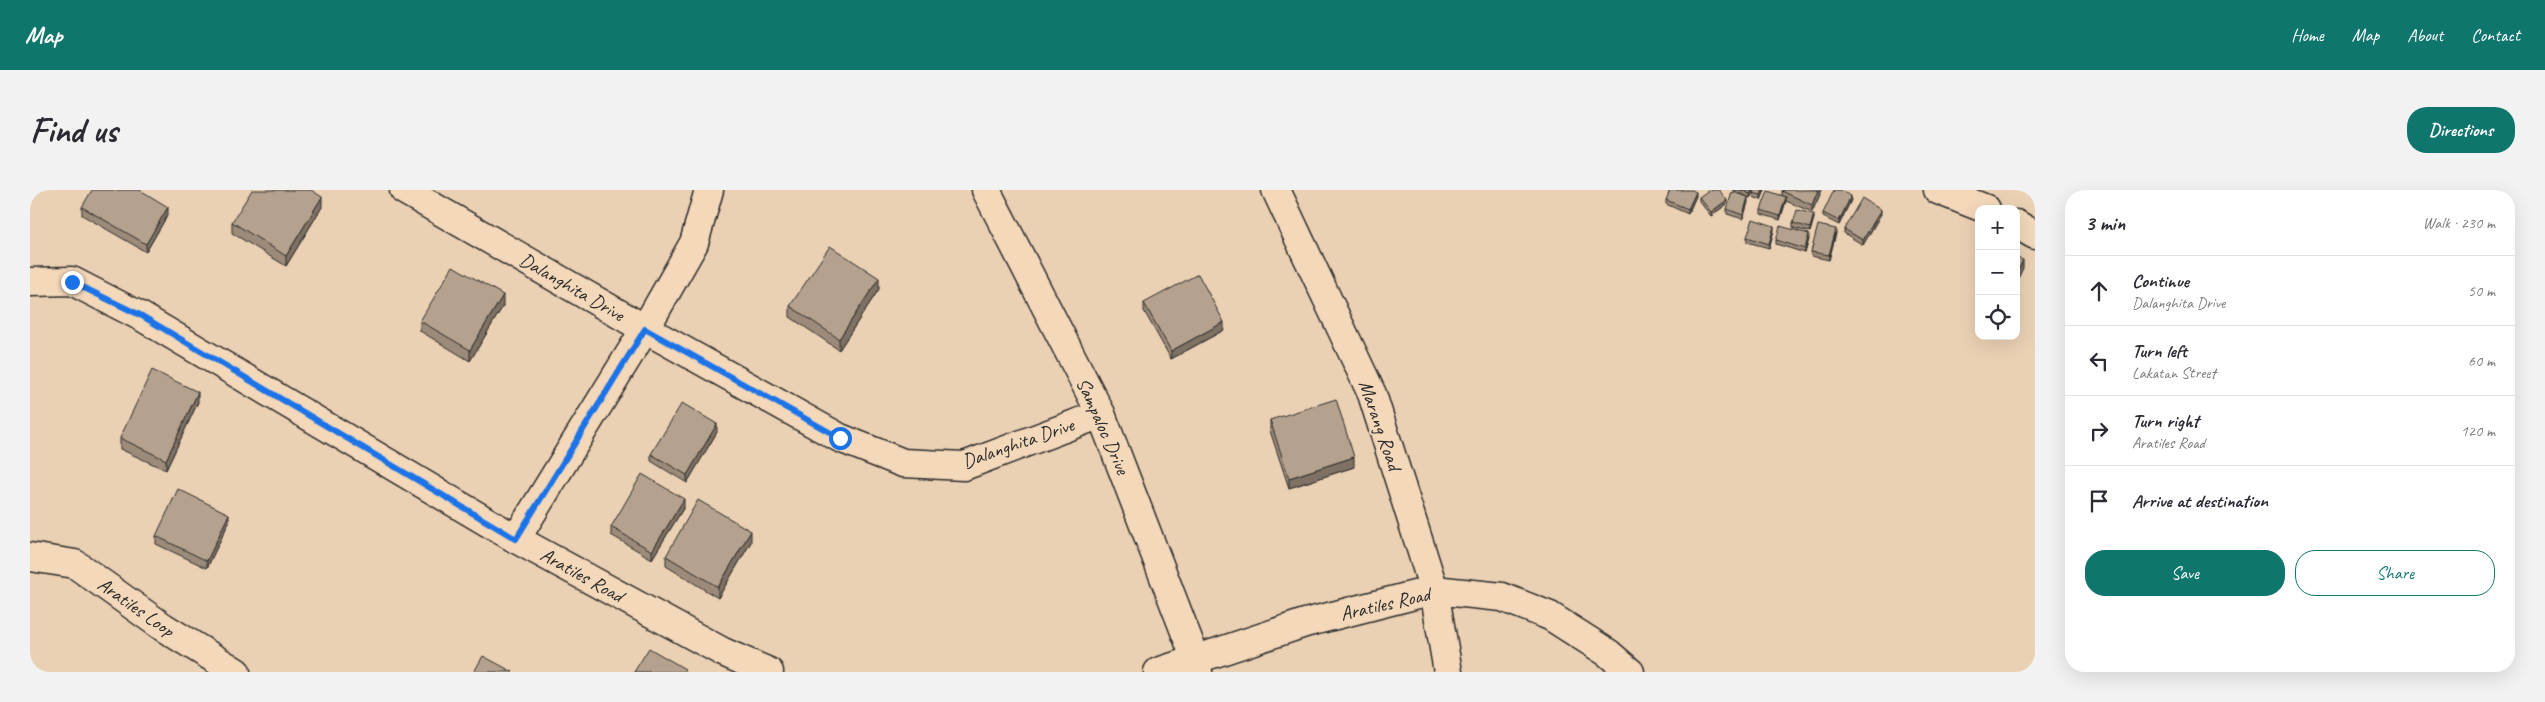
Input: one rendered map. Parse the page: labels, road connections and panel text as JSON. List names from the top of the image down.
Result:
{
  "streets": {
    "street": [
      "Dalanghita Drive",
      "Marang Road",
      "Sampaloc Drive",
      "Aratiles Road",
      "Aratiles Loop"
    ]
  },
  "crossings": [
    ["Dalanghita Drive", "Sampaloc Drive"],
    ["Marang Road", "Aratiles Road"],
    ["Sampaloc Drive", "Aratiles Road"]
  ],
  "page": {
    "header": "Map",
    "nav": [
      "Home",
      "Map",
      "About",
      "Contact"
    ],
    "buttons": [
      "Directions",
      ["Save", "Share"]
    ],
    "title": "Find us",
    "heading": ["3 min", "Walk · 230 m"],
    "map_buttons": ["+", "−"],
    "list": [
      ["Continue", "Dalanghita Drive", "50 m"],
      ["Turn left", "Lakatan Street", "60 m"],
      ["Turn right", "Aratiles Road", "120 m"],
      "Arrive at destination"
    ]
  }
}
